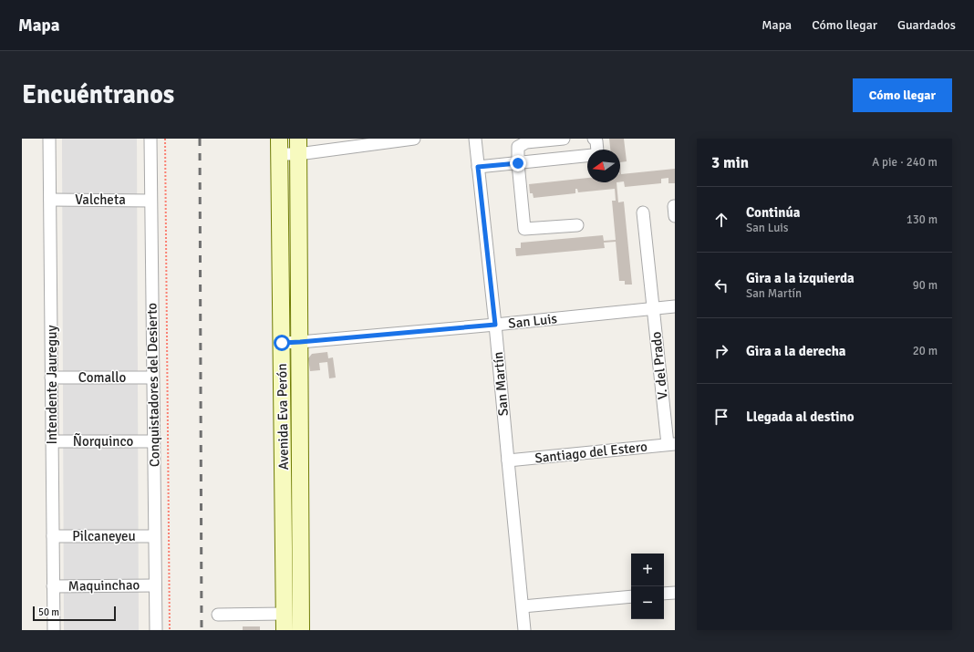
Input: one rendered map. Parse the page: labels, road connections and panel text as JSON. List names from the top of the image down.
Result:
{
  "streets": {
    "street": [
      "Valcheta",
      "San Luis",
      "V. del Prado",
      "Comallo",
      "San Martín",
      "Intendente Jaureguy",
      "Conquistadores del Desierto",
      "Avenida Eva Perón",
      "Ñorquinco",
      "Santiago del Estero",
      "Pilcaneyeu",
      "Maquinchao"
    ]
  },
  "crossings": [
    ["Valcheta", "Intendente Jaureguy"],
    ["Valcheta", "Conquistadores del Desierto"],
    ["San Luis", "V. del Prado"],
    ["San Luis", "San Martín"],
    ["San Luis", "Avenida Eva Perón"],
    ["V. del Prado", "Santiago del Estero"],
    ["Comallo", "Intendente Jaureguy"],
    ["Comallo", "Conquistadores del Desierto"],
    ["San Martín", "Santiago del Estero"],
    ["Intendente Jaureguy", "Ñorquinco"],
    ["Intendente Jaureguy", "Pilcaneyeu"],
    ["Intendente Jaureguy", "Maquinchao"],
    ["Conquistadores del Desierto", "Ñorquinco"],
    ["Conquistadores del Desierto", "Pilcaneyeu"],
    ["Conquistadores del Desierto", "Maquinchao"]
  ],
  "scale_bar": "50 m",
  "north": "left",
  "page": {
    "header": "Mapa",
    "nav": ["Mapa", "Cómo llegar", "Guardados"],
    "buttons": "Cómo llegar",
    "title": "Encuéntranos",
    "heading": ["3 min", "A pie · 240 m"],
    "list": [
      ["Continúa", "San Luis", "130 m"],
      ["Gira a la izquierda", "San Martín", "90 m"],
      ["Gira a la derecha", "20 m"],
      "Llegada al destino"
    ],
    "map_buttons": ["+", "−"],
    "scale": "50 m"
  }
}
